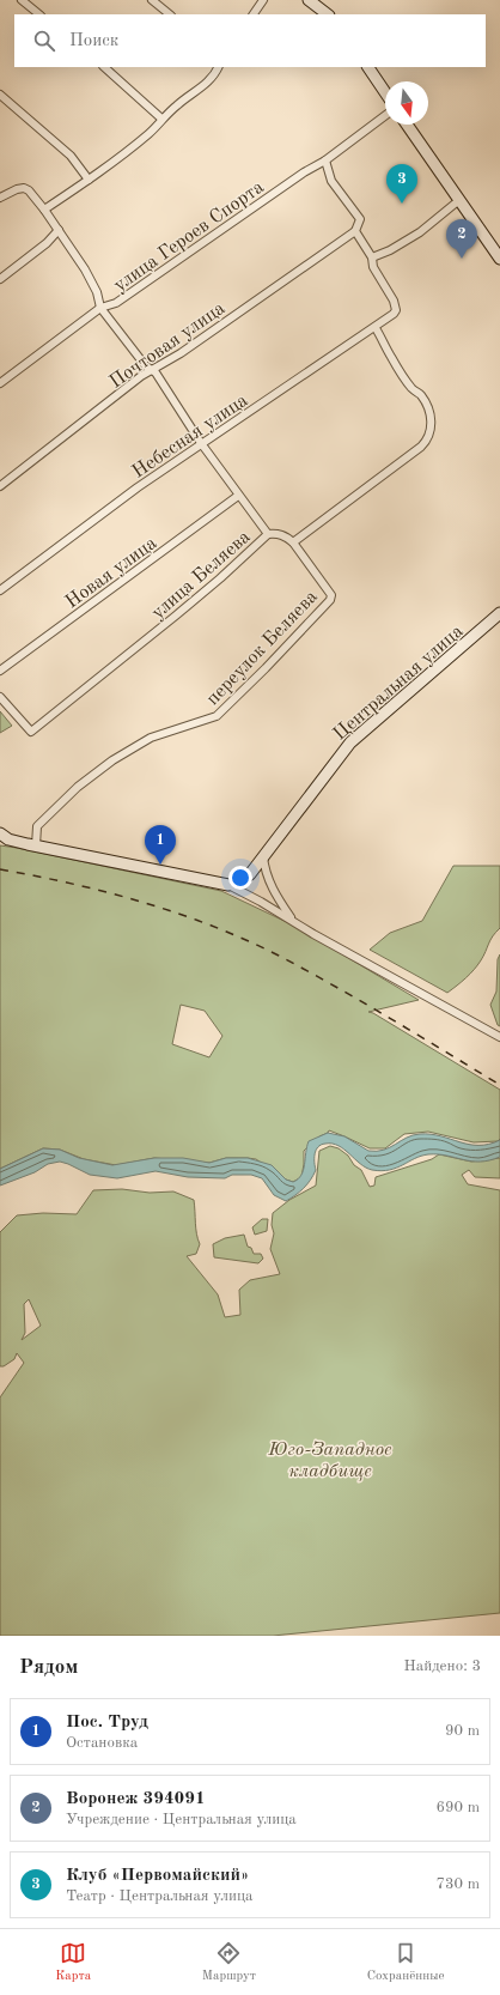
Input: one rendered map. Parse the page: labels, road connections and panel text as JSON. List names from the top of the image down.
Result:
{
  "streets": {
    "street": [
      "улица Героев Спорта",
      "Почтовая улица",
      "Небесная улица",
      "Новая улица",
      "улица Беляева",
      "переулок Беляева",
      "Центральная улица"
    ]
  },
  "crossings": [
    ["улица Беляева", "переулок Беляева"]
  ],
  "parks": ["Юго-Западное кладбище"],
  "north": "bottom",
  "page": {
    "search": "Поиск",
    "pins": ["3", "2", "1"],
    "heading": ["Рядом", "Найдено: 3"],
    "list": [
      {
        "mark": "1",
        "name": "Пос. Труд",
        "note": "Остановка",
        "value": "90 m"
      },
      {
        "mark": "2",
        "name": "Воронеж 394091",
        "note": "Учреждение · Центральная улица",
        "value": "690 m"
      },
      {
        "mark": "3",
        "name": "Клуб «Первомайский»",
        "note": "Театр · Центральная улица",
        "value": "730 m"
      }
    ],
    "nav": ["Карта", "Маршрут", "Сохранённые"]
  }
}
